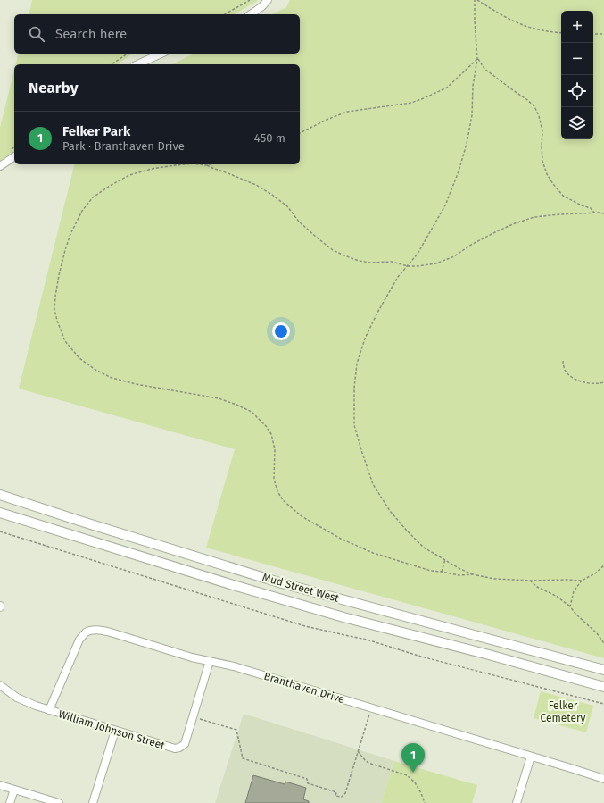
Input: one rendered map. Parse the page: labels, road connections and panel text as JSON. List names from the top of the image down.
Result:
{
  "streets": {
    "main road": ["Mud Street West"],
    "street": ["Branthaven Drive", "William Johnson Street"]
  },
  "crossings": [
    ["Branthaven Drive", "William Johnson Street"]
  ],
  "parks": ["Felker Cemetery"],
  "page": {
    "map_buttons": ["+", "−"],
    "search": "Search here",
    "heading": "Nearby",
    "list": [
      {
        "mark": "1",
        "name": "Felker Park",
        "note": "Park · Branthaven Drive",
        "value": "450 m"
      }
    ],
    "pins": "1"
  }
}
